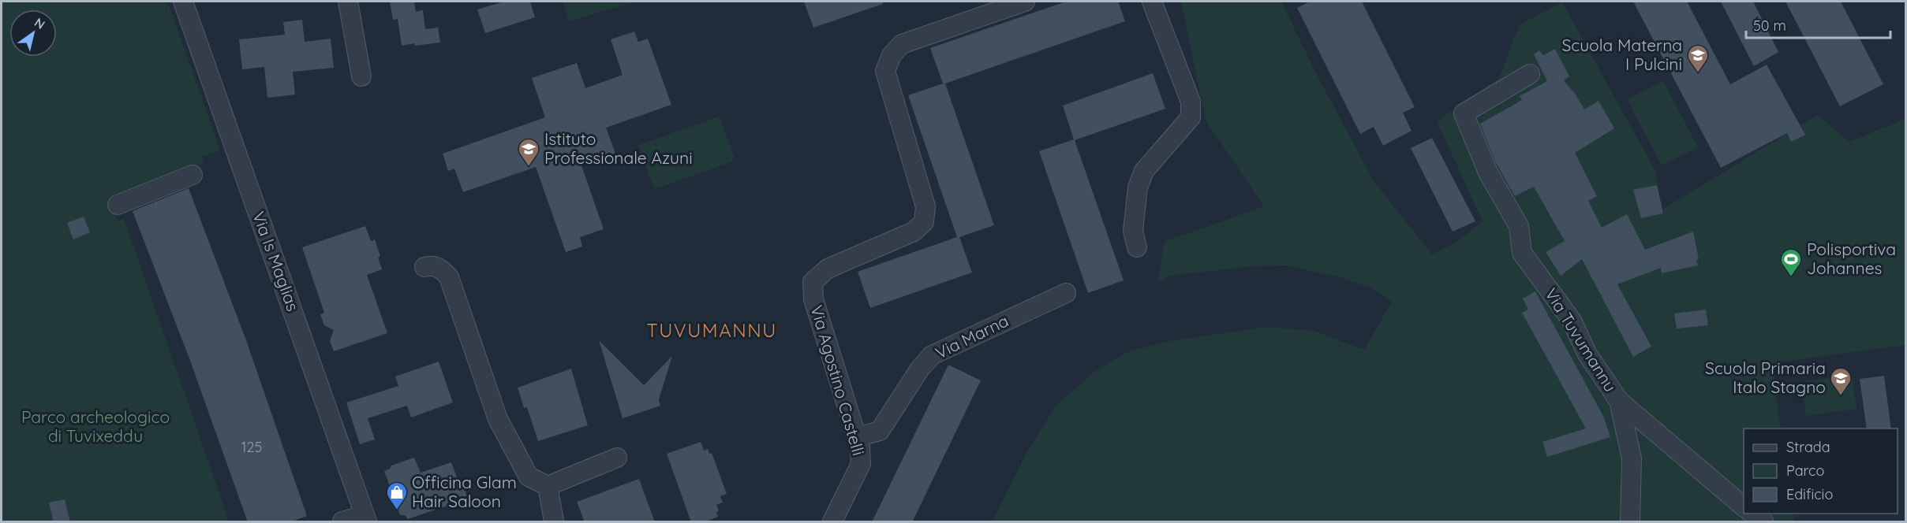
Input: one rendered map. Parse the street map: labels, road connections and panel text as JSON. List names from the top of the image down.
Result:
{
  "streets": {
    "street": [
      "Via Is Maglias",
      "Via Marna",
      "Via Tuvumannu",
      "Via Agostino Castelli"
    ]
  },
  "crossings": [
    ["Via Marna", "Via Agostino Castelli"]
  ],
  "districts": ["TUVUMANNU"],
  "parks": ["Parco archeologico di Tuvixeddu"],
  "places": {
    "school or university": ["Scuola Materna I Pulcini", "Istituto Professionale Azuni", "Scuola Primaria Italo Stagno"],
    "sports": ["Polisportiva Johannes"],
    "shop": ["Officina Glam Hair Saloon"]
  },
  "house_numbers": ["125"],
  "legend": ["Strada", "Parco", "Edificio"],
  "scale_bar": "50 m",
  "north": "top right"
}
